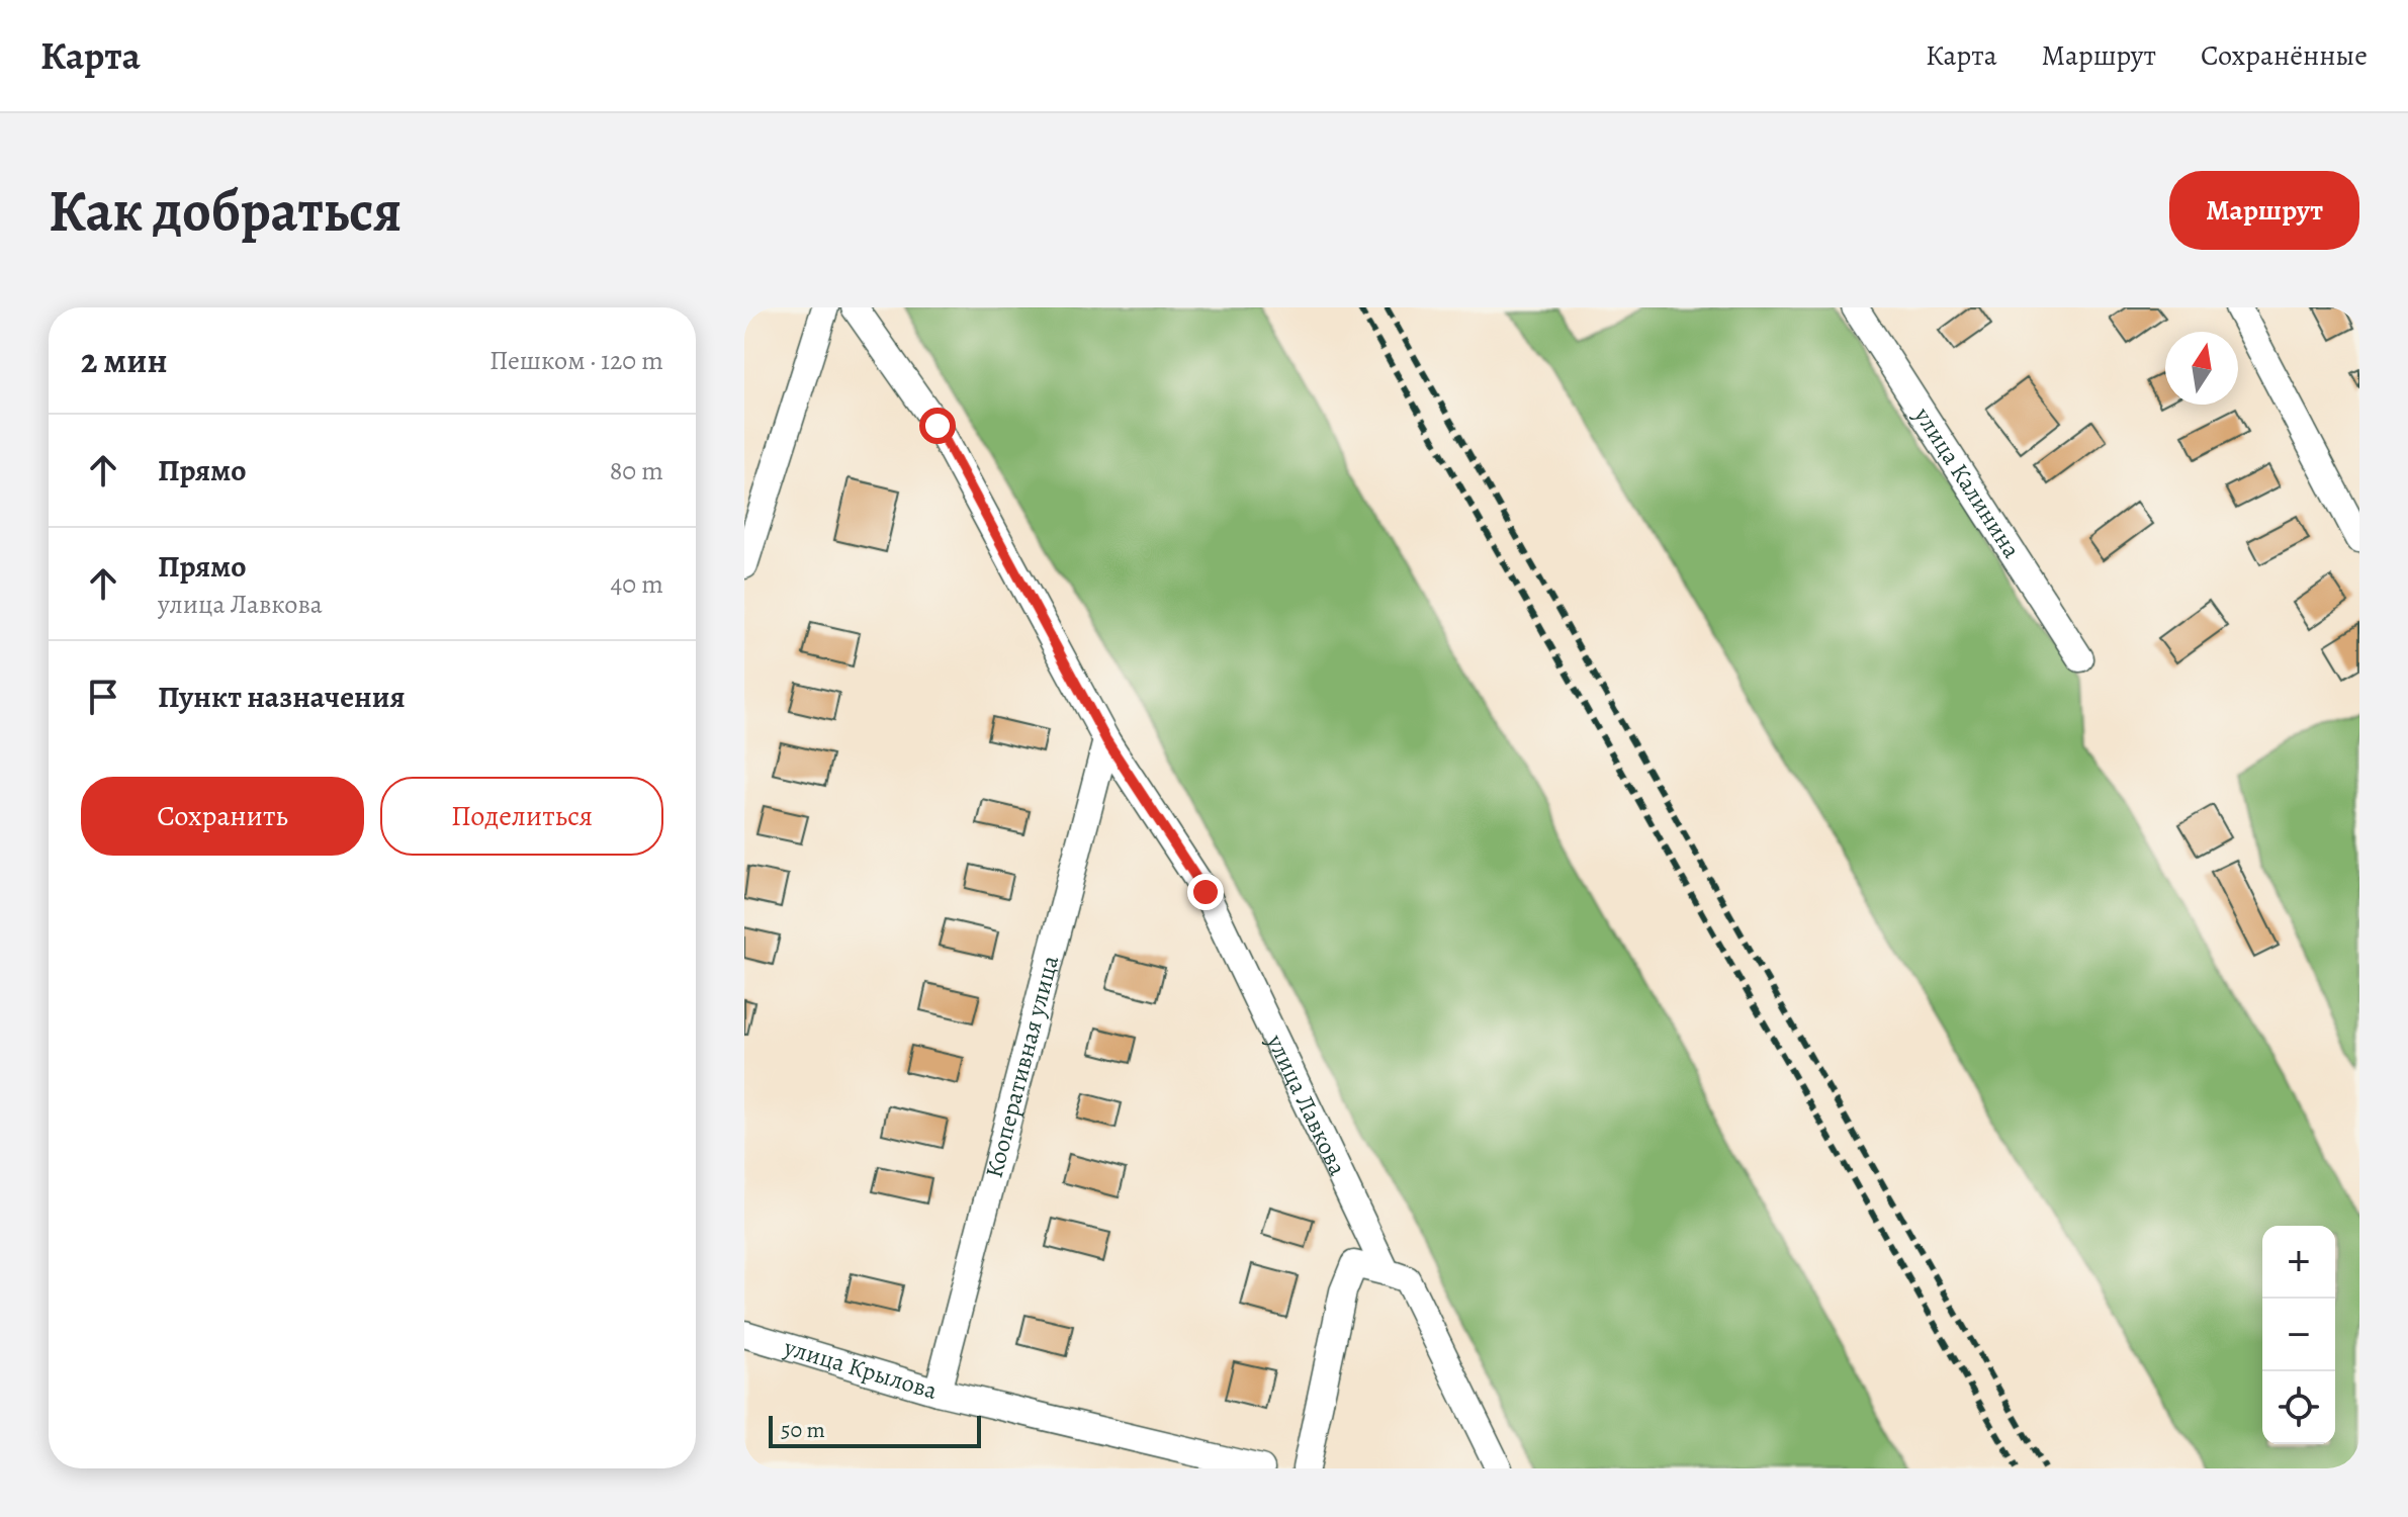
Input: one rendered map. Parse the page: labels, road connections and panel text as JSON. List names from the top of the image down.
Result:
{
  "streets": {
    "street": [
      "улица Калинина",
      "Кооперативная улица",
      "улица Лавкова",
      "улица Крылова"
    ]
  },
  "crossings": [
    ["Кооперативная улица", "улица Лавкова"],
    ["Кооперативная улица", "улица Крылова"]
  ],
  "scale_bar": "50 m",
  "north": "top",
  "page": {
    "header": "Карта",
    "nav": ["Карта", "Маршрут", "Сохранённые"],
    "buttons": [
      "Маршрут",
      ["Сохранить", "Поделиться"]
    ],
    "title": "Как добраться",
    "heading": ["2 мин", "Пешком · 120 m"],
    "list": [
      ["Прямо", "80 m"],
      ["Прямо", "улица Лавкова", "40 m"],
      "Пункт назначения"
    ],
    "map_buttons": ["+", "−"],
    "scale": "50 m"
  }
}
